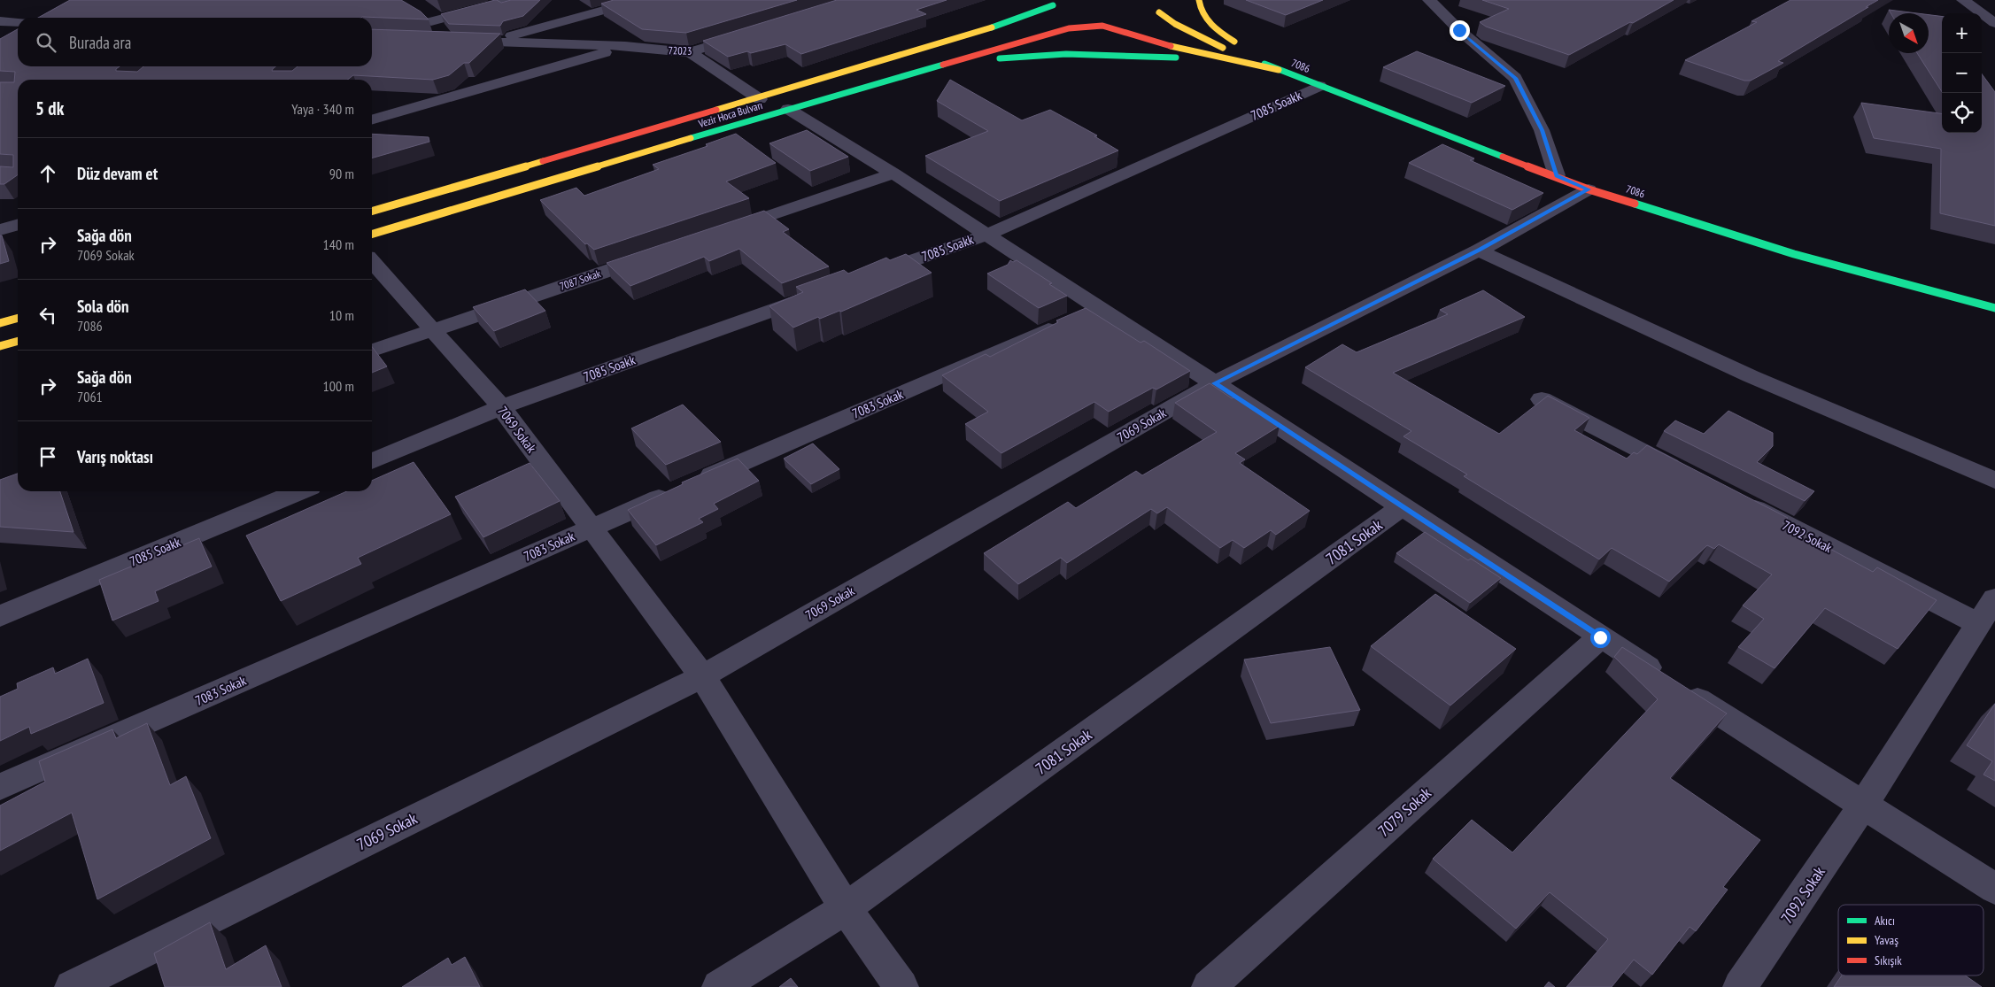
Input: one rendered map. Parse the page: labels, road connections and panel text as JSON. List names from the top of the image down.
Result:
{
  "streets": {
    "main road": ["7086", "Vezir Hoca Bulvarı"],
    "street": [
      "72023",
      "7085 Soakk",
      "7087 Sokak",
      "7083 Sokak",
      "7069 Sokak",
      "7092 Sokak",
      "7081 Sokak",
      "7079 Sokak"
    ]
  },
  "crossings": [
    ["7086", "7085 Soakk"],
    ["7086", "7069 Sokak"],
    ["7085 Soakk", "7069 Sokak"],
    ["7087 Sokak", "7069 Sokak"],
    ["7083 Sokak", "7069 Sokak"],
    ["7069 Sokak", "7081 Sokak"]
  ],
  "legend": ["Akıcı", "Yavaş", "Sıkışık"],
  "north": "bottom right",
  "page": {
    "map_buttons": ["+", "−"],
    "search": "Burada ara",
    "heading": ["5 dk", "Yaya · 340 m"],
    "list": [
      ["Düz devam et", "90 m"],
      ["Sağa dön", "7069 Sokak", "140 m"],
      ["Sola dön", "7086", "10 m"],
      ["Sağa dön", "7061", "100 m"],
      "Varış noktası"
    ]
  }
}
